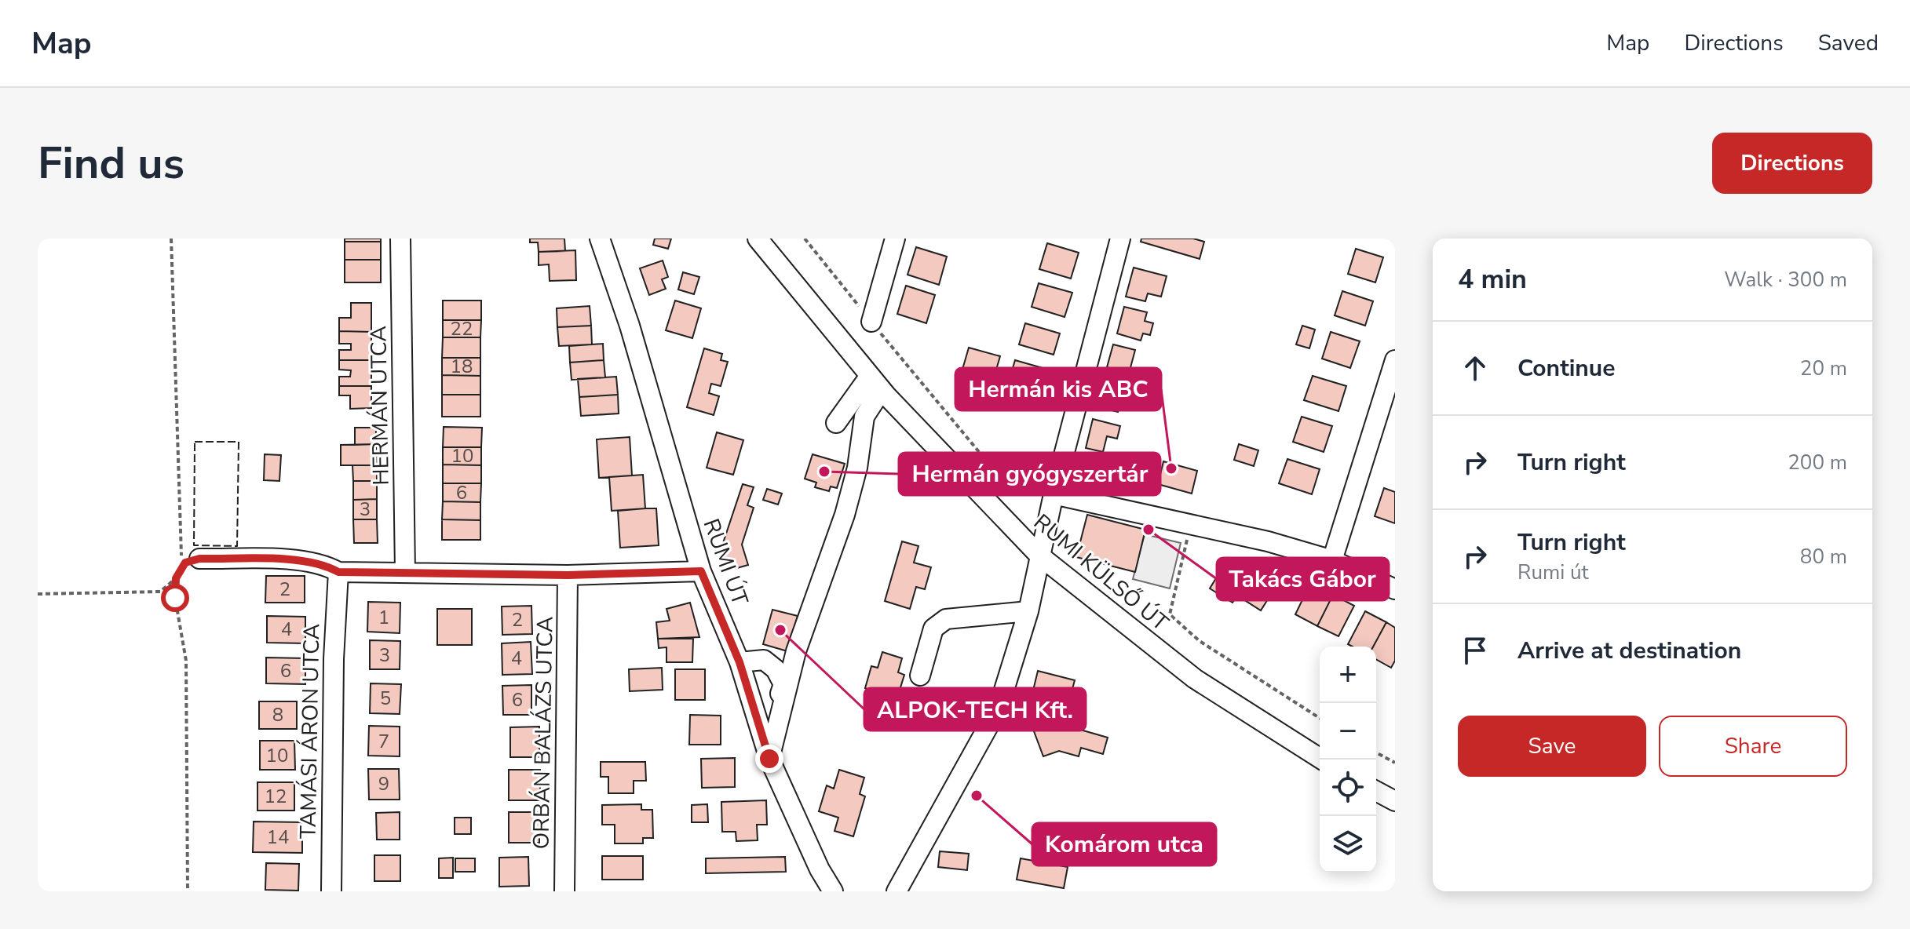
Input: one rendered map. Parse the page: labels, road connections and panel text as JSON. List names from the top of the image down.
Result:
{
  "streets": {
    "street": [
      "HERMÁN UTCA",
      "RUMI ÚT",
      "RUMI KÜLSŐ ÚT",
      "TAMÁSI ÁRON UTCA",
      "ORBÁN BALÁZS UTCA"
    ]
  },
  "places": [
    "Hermán kis ABC",
    "Hermán gyógyszertár",
    "Takács Gábor",
    "ALPOK-TECH Kft.",
    "Komárom utca"
  ],
  "house_numbers": [
    "22",
    "18",
    "10",
    "6",
    "3",
    "2",
    "1",
    "2",
    "4",
    "3",
    "4",
    "6",
    "5",
    "6",
    "8",
    "7",
    "10",
    "9",
    "12",
    "14"
  ],
  "page": {
    "header": "Map",
    "nav": ["Map", "Directions", "Saved"],
    "buttons": [
      "Directions",
      ["Save", "Share"]
    ],
    "title": "Find us",
    "heading": ["4 min", "Walk · 300 m"],
    "list": [
      ["Continue", "20 m"],
      ["Turn right", "200 m"],
      ["Turn right", "Rumi út", "80 m"],
      "Arrive at destination"
    ],
    "map_buttons": ["+", "−"]
  }
}
